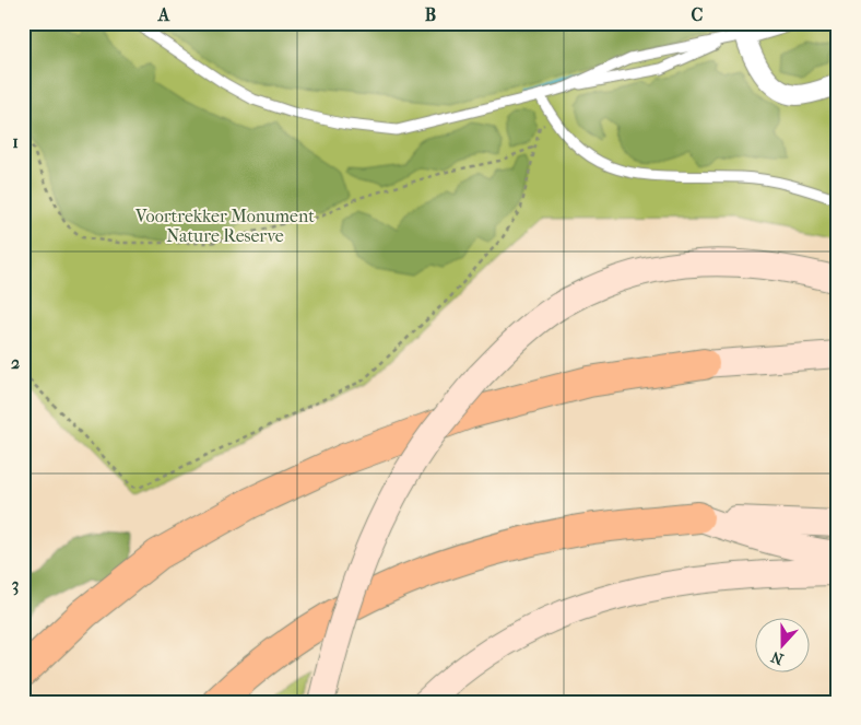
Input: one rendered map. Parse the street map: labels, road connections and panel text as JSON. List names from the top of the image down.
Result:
{
  "parks": ["Voortrekker Monument Nature Reserve"],
  "north": "bottom",
  "grid": {
    "columns": ["A", "B", "C"],
    "rows": ["1", "2", "3"]
  }
}
